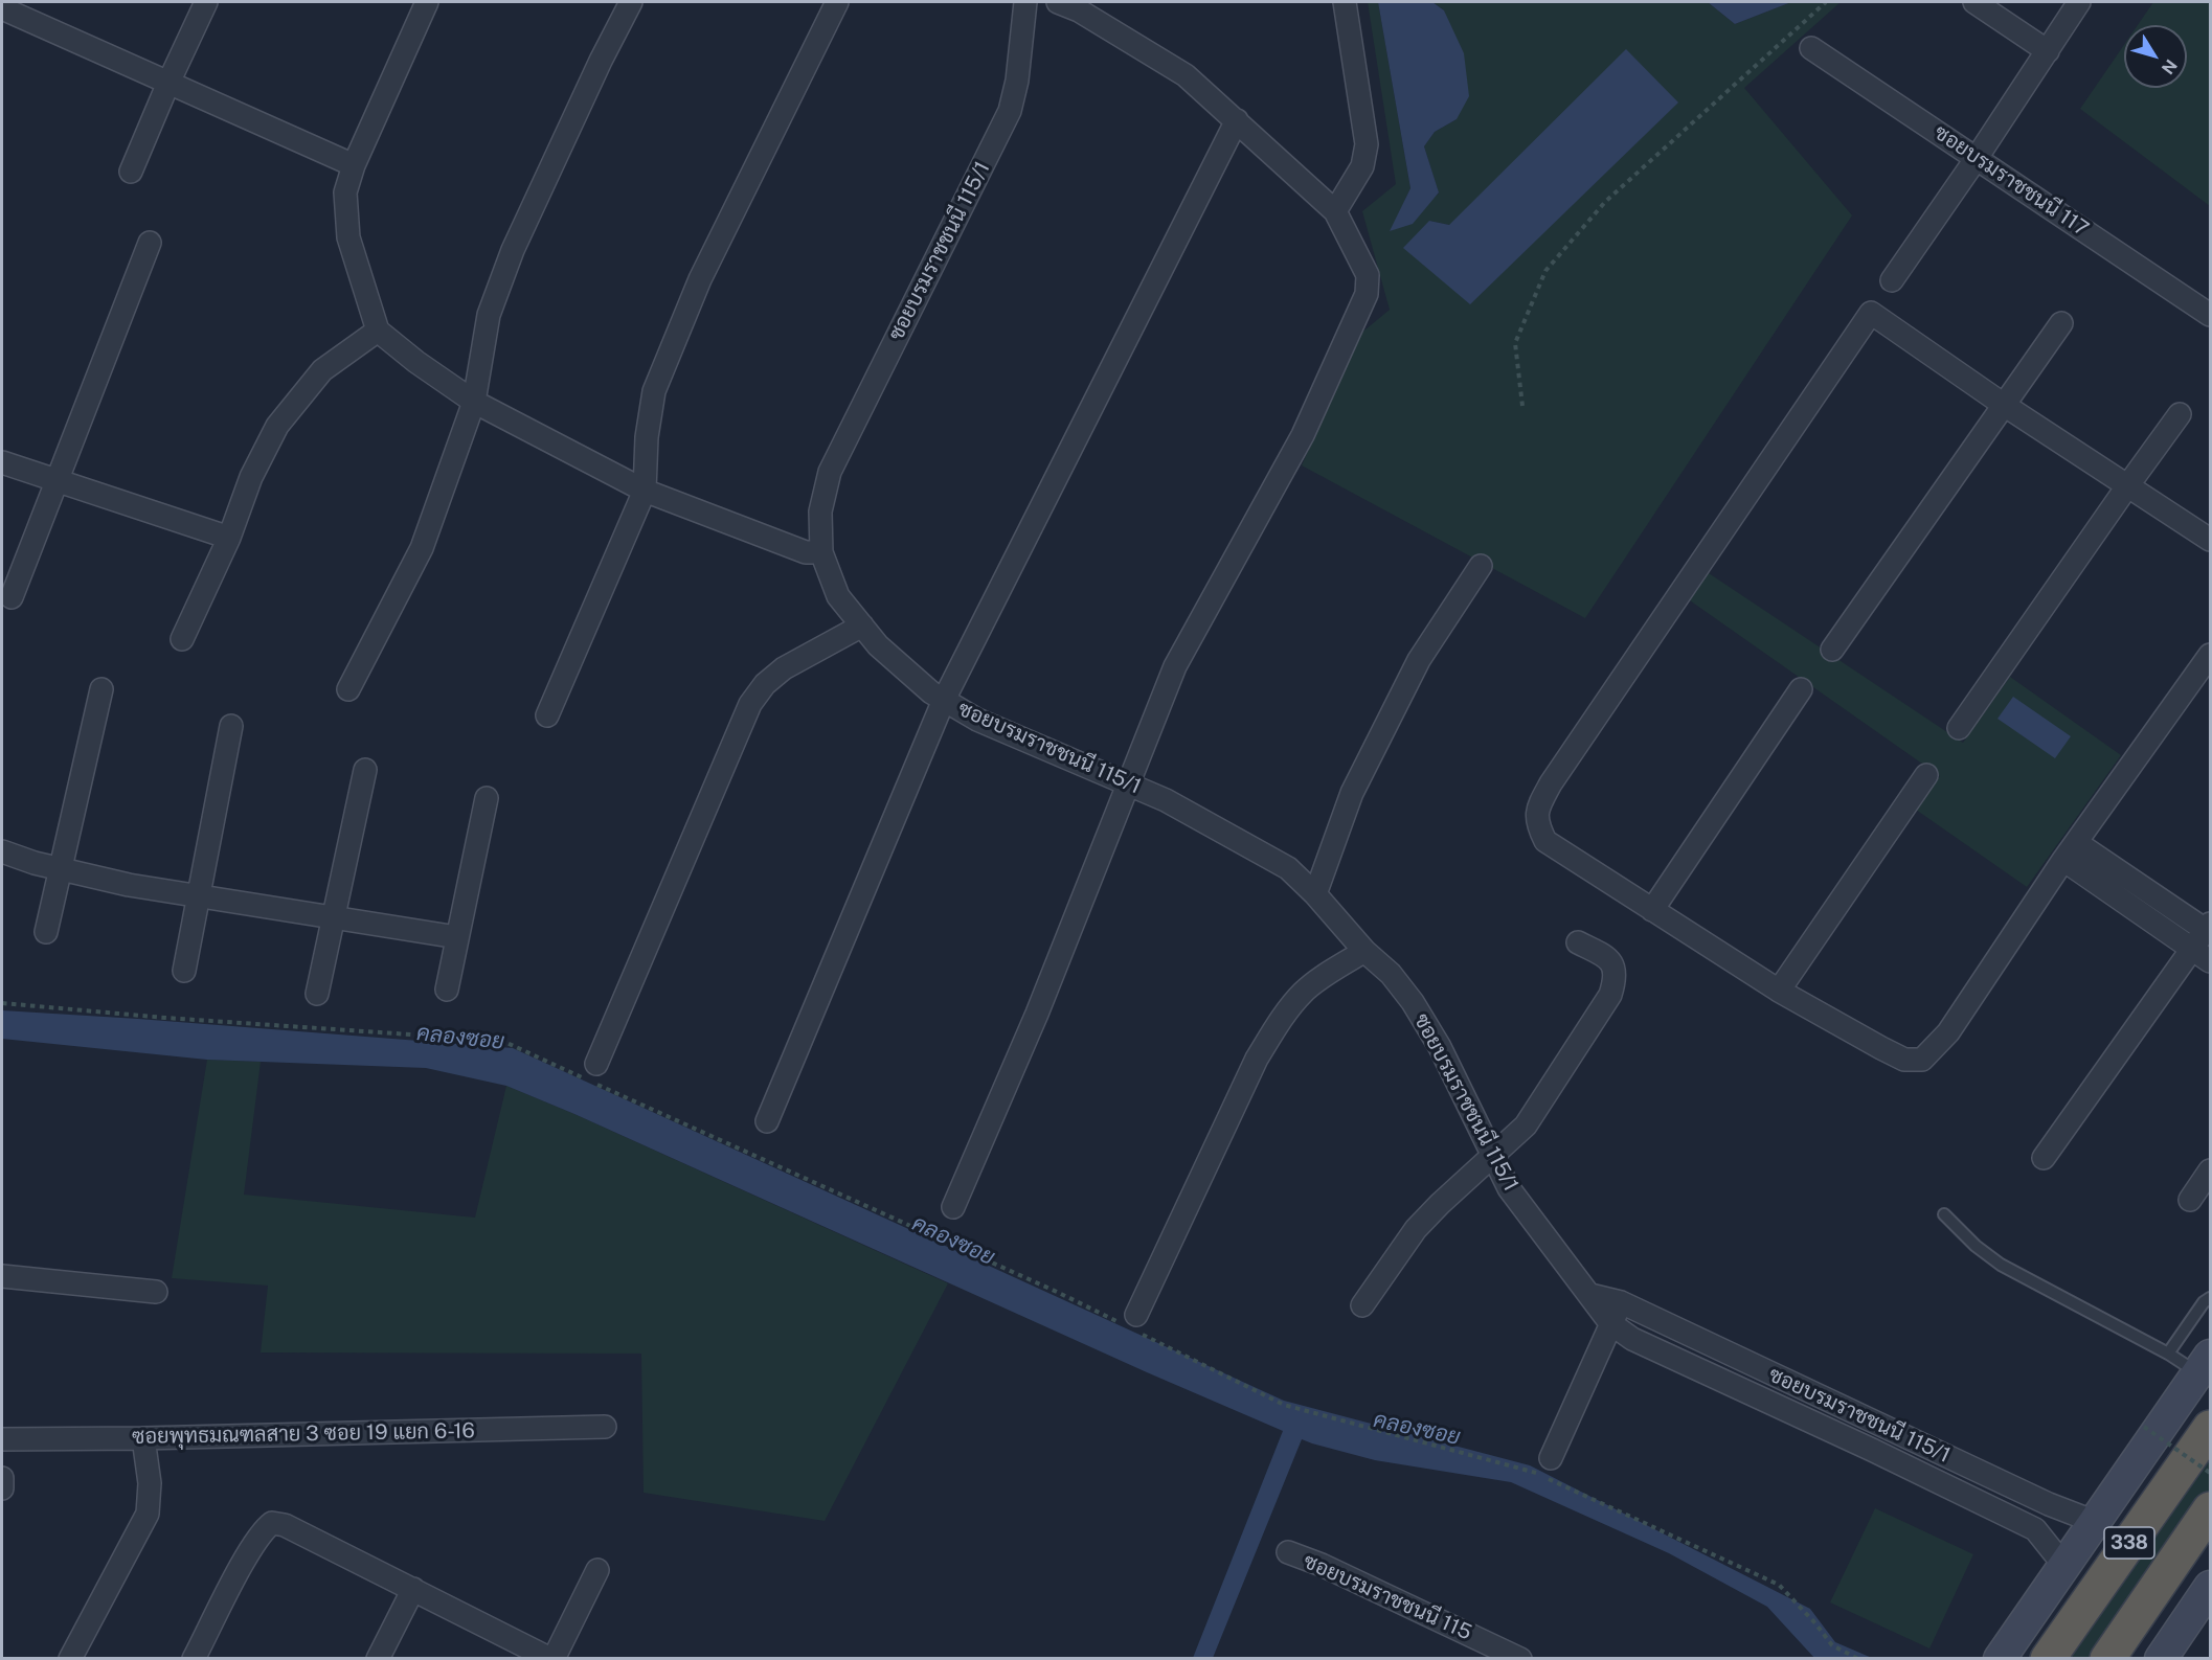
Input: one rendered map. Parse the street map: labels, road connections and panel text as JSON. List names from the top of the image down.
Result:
{
  "streets": {
    "highway": ["338"],
    "street": [
      "ซอยบรมราชชนนี 117",
      "ซอยบรมราชชนนี 115/1",
      "ซอยพุทธมณฑลสาย 3 ซอย 19 แยก 6-16",
      "ซอยบรมราชชนนี 115"
    ]
  },
  "crossings": [
    ["ซอยบรมราชชนนี 115/1", "338"]
  ],
  "water": ["คลองซอย"],
  "north": "bottom right"
}
